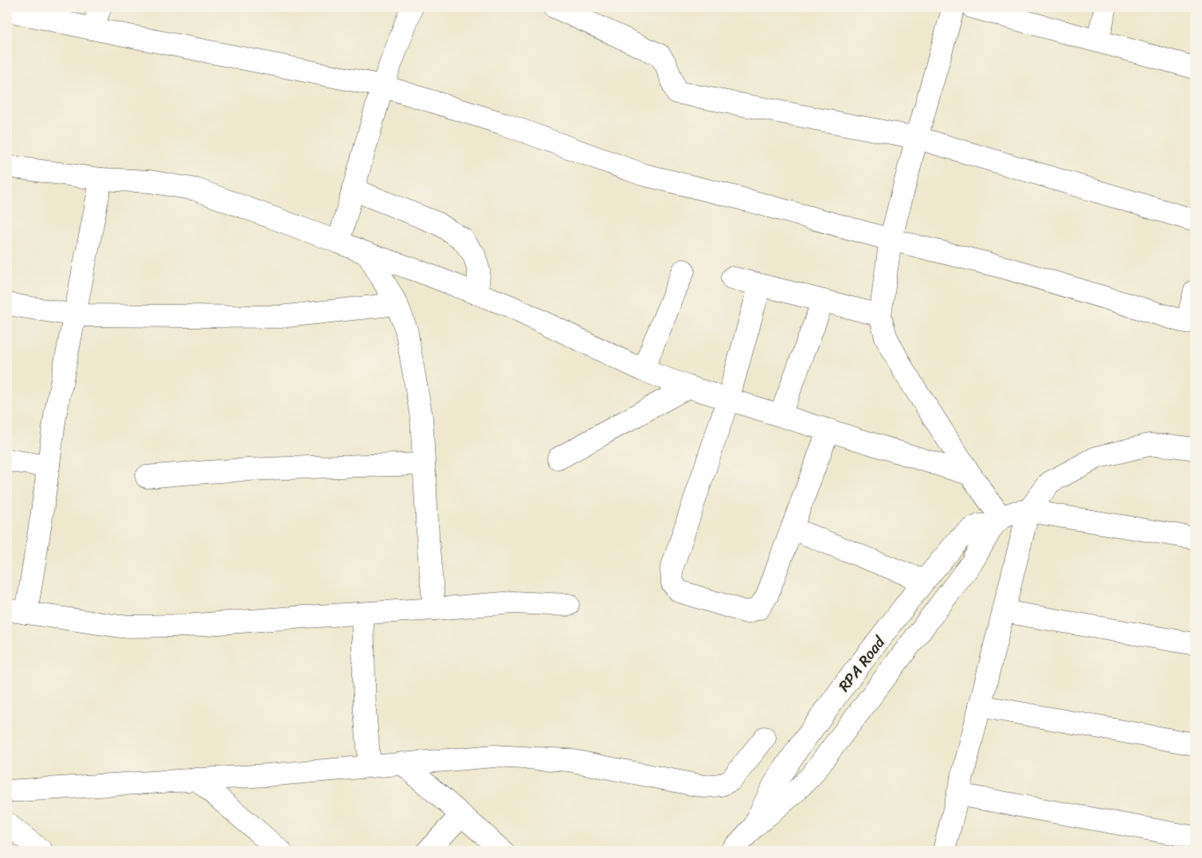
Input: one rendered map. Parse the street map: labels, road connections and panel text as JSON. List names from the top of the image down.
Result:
{
  "streets": {
    "street": ["RPA Road"]
  }
}
